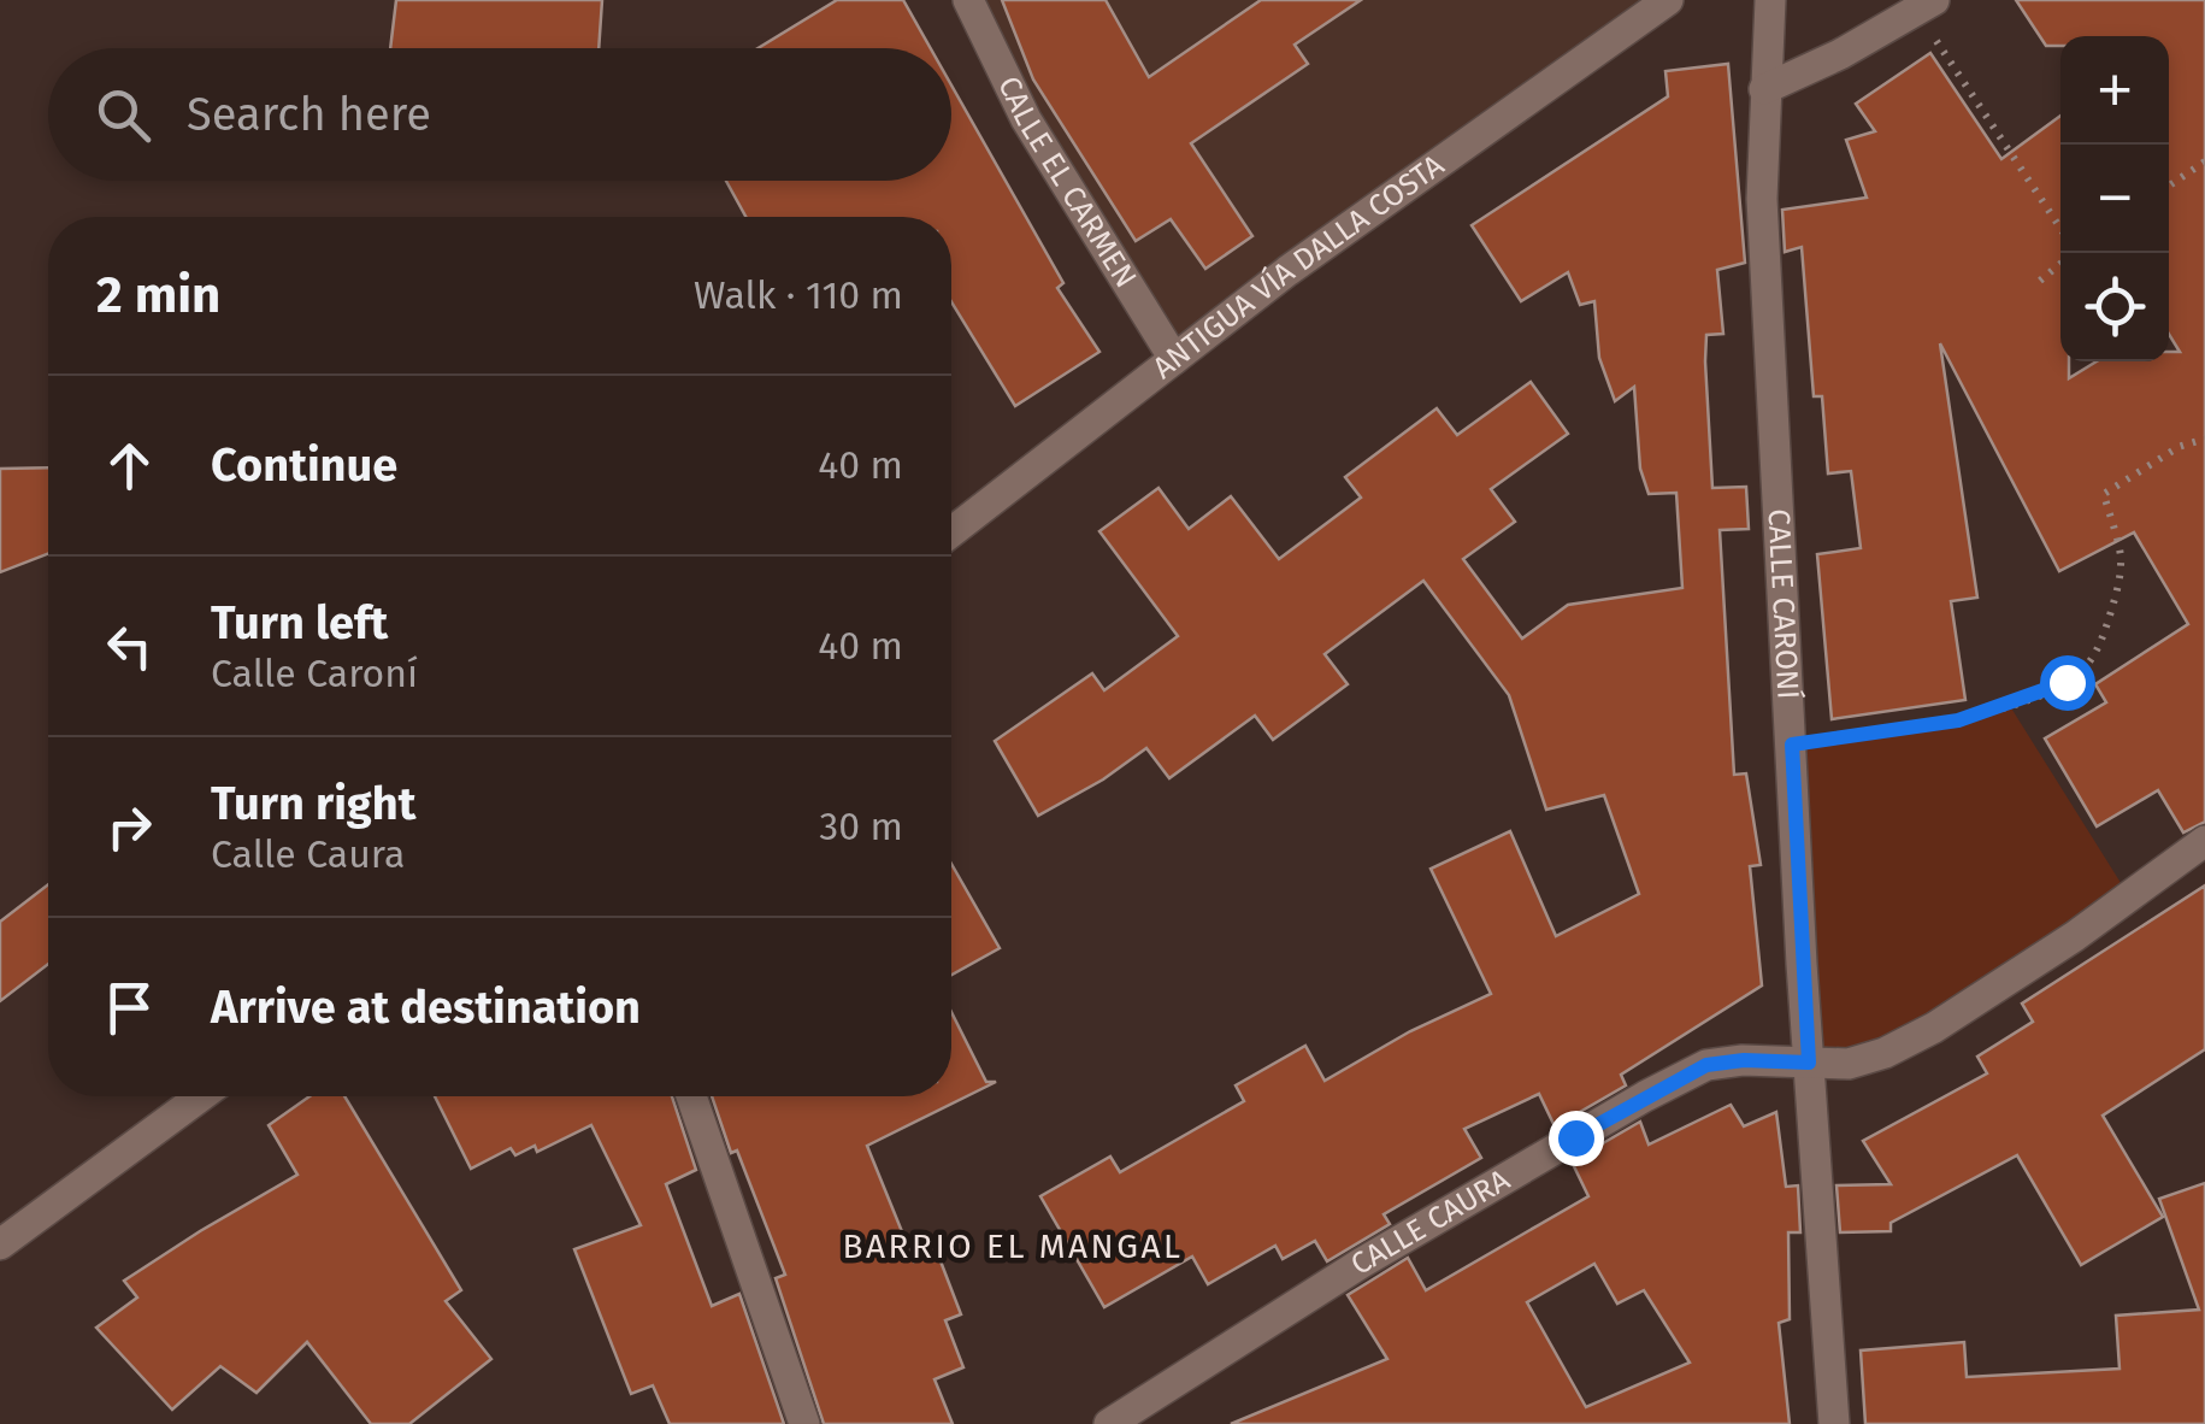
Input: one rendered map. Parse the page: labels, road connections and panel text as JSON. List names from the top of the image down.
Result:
{
  "streets": {
    "street": [
      "CALLE EL CARMEN",
      "ANTIGUA VÍA DALLA COSTA",
      "CALLE CARONÍ",
      "CALLE CAURA"
    ]
  },
  "crossings": [
    ["CALLE EL CARMEN", "ANTIGUA VÍA DALLA COSTA"],
    ["CALLE CARONÍ", "CALLE CAURA"]
  ],
  "districts": ["BARRIO EL MANGAL"],
  "page": {
    "map_buttons": ["+", "−"],
    "search": "Search here",
    "heading": ["2 min", "Walk · 110 m"],
    "list": [
      ["Continue", "40 m"],
      ["Turn left", "Calle Caroní", "40 m"],
      ["Turn right", "Calle Caura", "30 m"],
      "Arrive at destination"
    ]
  }
}
